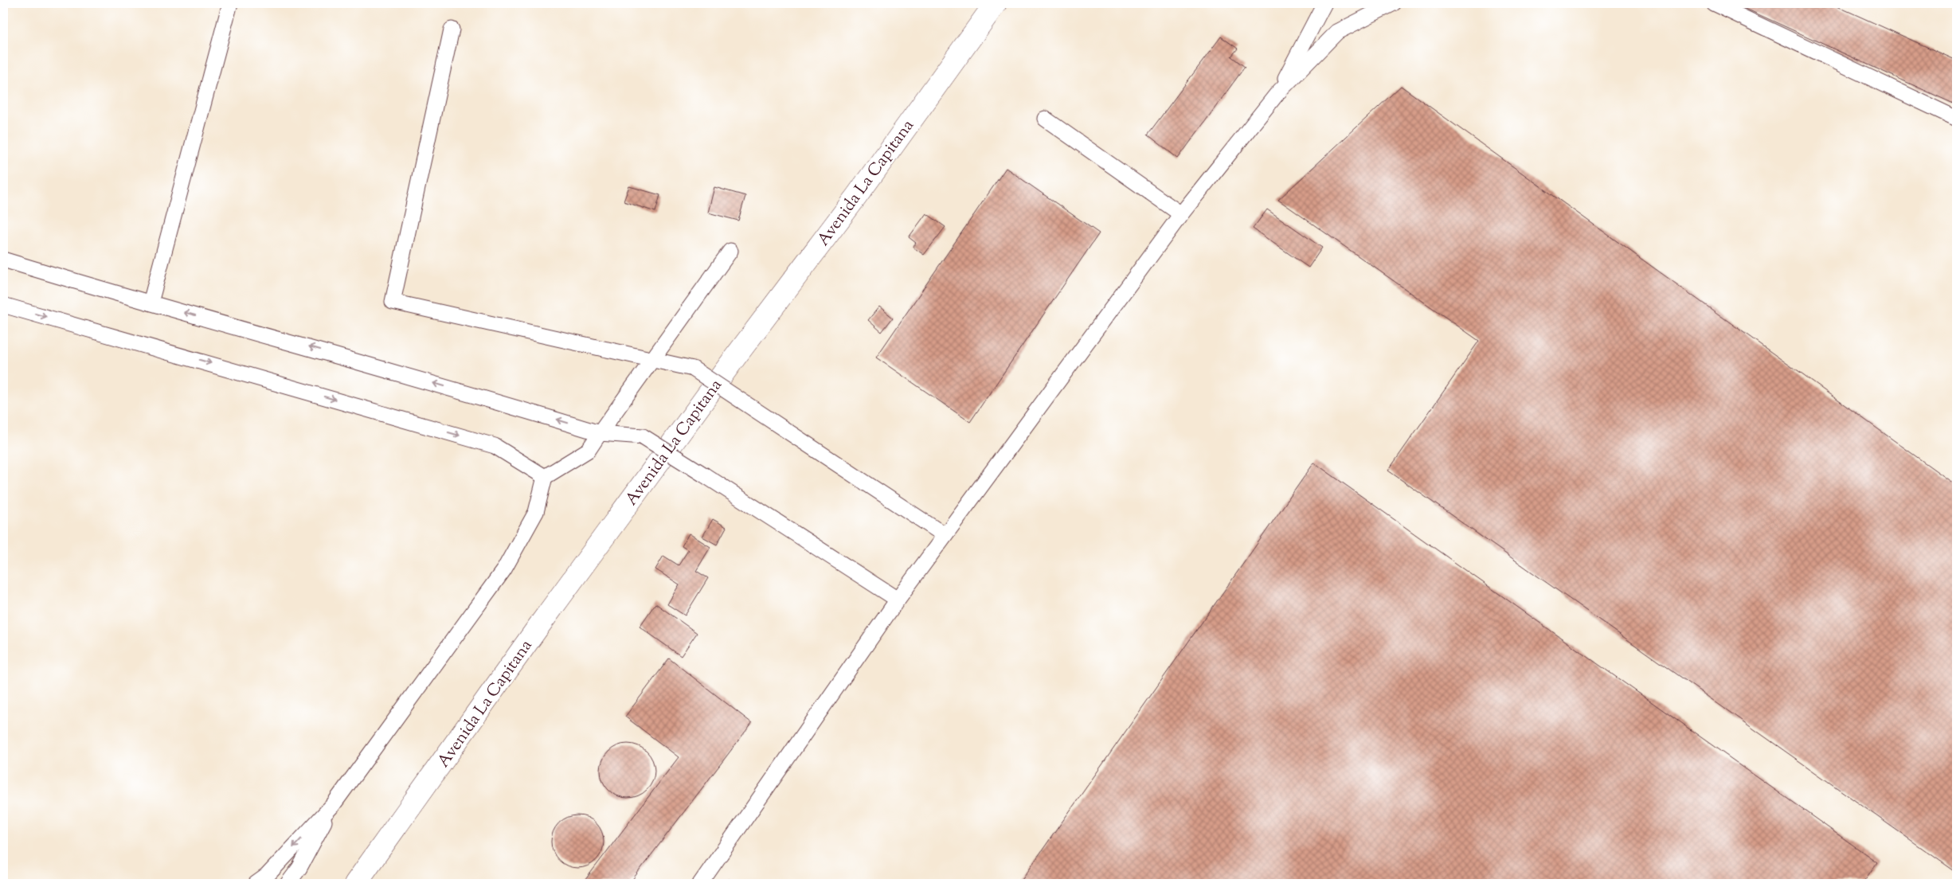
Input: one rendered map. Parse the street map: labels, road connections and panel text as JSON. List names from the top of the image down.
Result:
{
  "streets": {
    "street": ["Avenida La Capitana"]
  }
}
